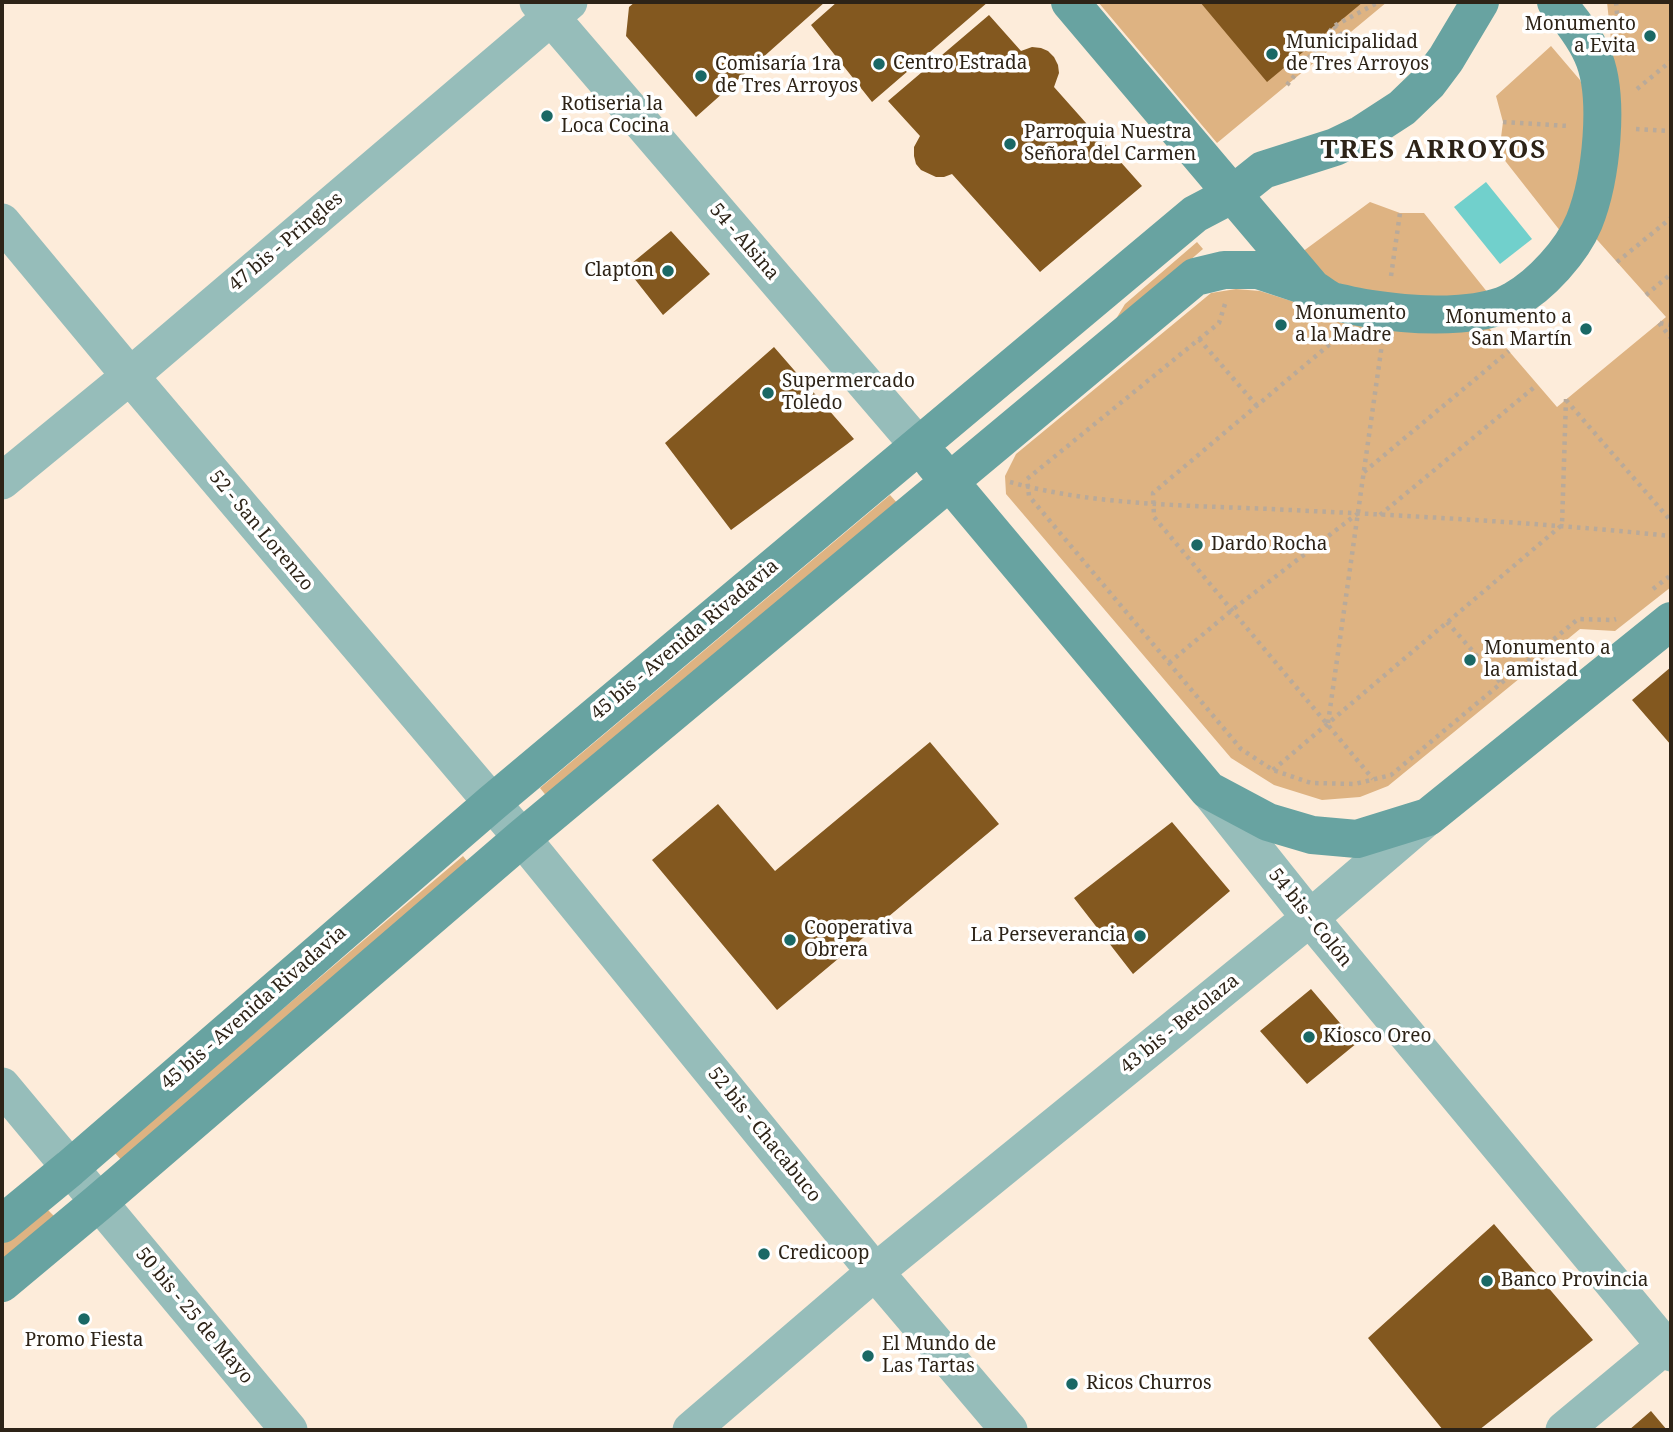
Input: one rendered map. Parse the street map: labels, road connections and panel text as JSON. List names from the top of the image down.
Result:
{
  "streets": {
    "main road": [
      "54 - Alsina",
      "45 bis - Avenida Rivadavia",
      "54 bis - Colón",
      "43 bis - Betolaza"
    ],
    "street": [
      "47 bis - Pringles",
      "52 - San Lorenzo",
      "52 bis - Chacabuco",
      "50 bis - 25 de Mayo"
    ]
  },
  "crossings": [
    ["47 bis - Pringles", "54 - Alsina"],
    ["47 bis - Pringles", "52 - San Lorenzo"],
    ["54 - Alsina", "45 bis - Avenida Rivadavia"],
    ["54 - Alsina", "54 bis - Colón"],
    ["52 - San Lorenzo", "45 bis - Avenida Rivadavia"],
    ["52 - San Lorenzo", "52 bis - Chacabuco"],
    ["45 bis - Avenida Rivadavia", "50 bis - 25 de Mayo"],
    ["54 bis - Colón", "43 bis - Betolaza"],
    ["43 bis - Betolaza", "52 bis - Chacabuco"]
  ],
  "districts": ["TRES ARROYOS"],
  "places": [
    "Monumento a Evita",
    "Municipalidad de Tres Arroyos",
    "Centro Estrada",
    "Comisaría 1ra de Tres Arroyos",
    "Rotiseria la Loca Cocina",
    "Parroquia Nuestra Señora del Carmen",
    "Clapton",
    "Monumento a la Madre",
    "Monumento a San Martín",
    "Supermercado Toledo",
    "Dardo Rocha",
    "Monumento a la amistad",
    "La Perseverancia",
    "Cooperativa Obrera",
    "Kiosco Oreo",
    "Credicoop",
    "Banco Provincia",
    "Promo Fiesta",
    "El Mundo de Las Tartas",
    "Ricos Churros"
  ]
}
